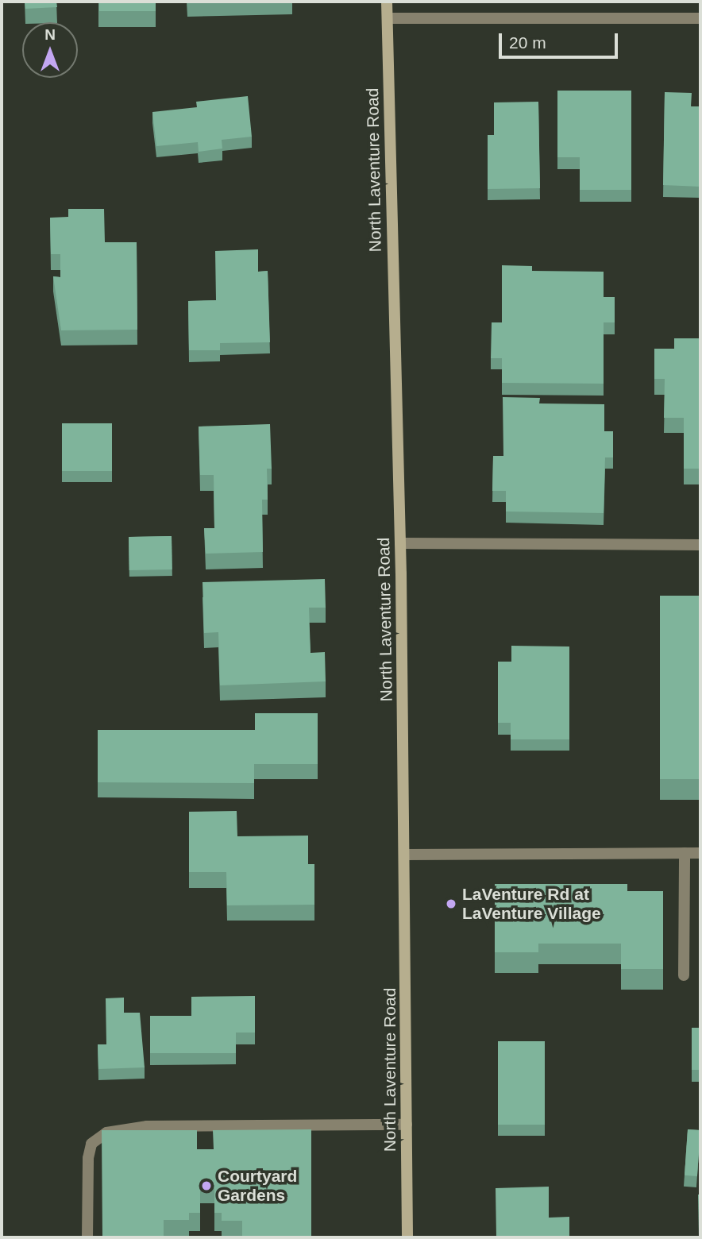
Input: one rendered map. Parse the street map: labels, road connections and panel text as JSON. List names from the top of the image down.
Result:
{
  "streets": {
    "street": ["North Laventure Road"]
  },
  "places": ["LaVenture Rd at LaVenture Village", "Courtyard Gardens"],
  "scale_bar": "20 m",
  "north": "top"
}
